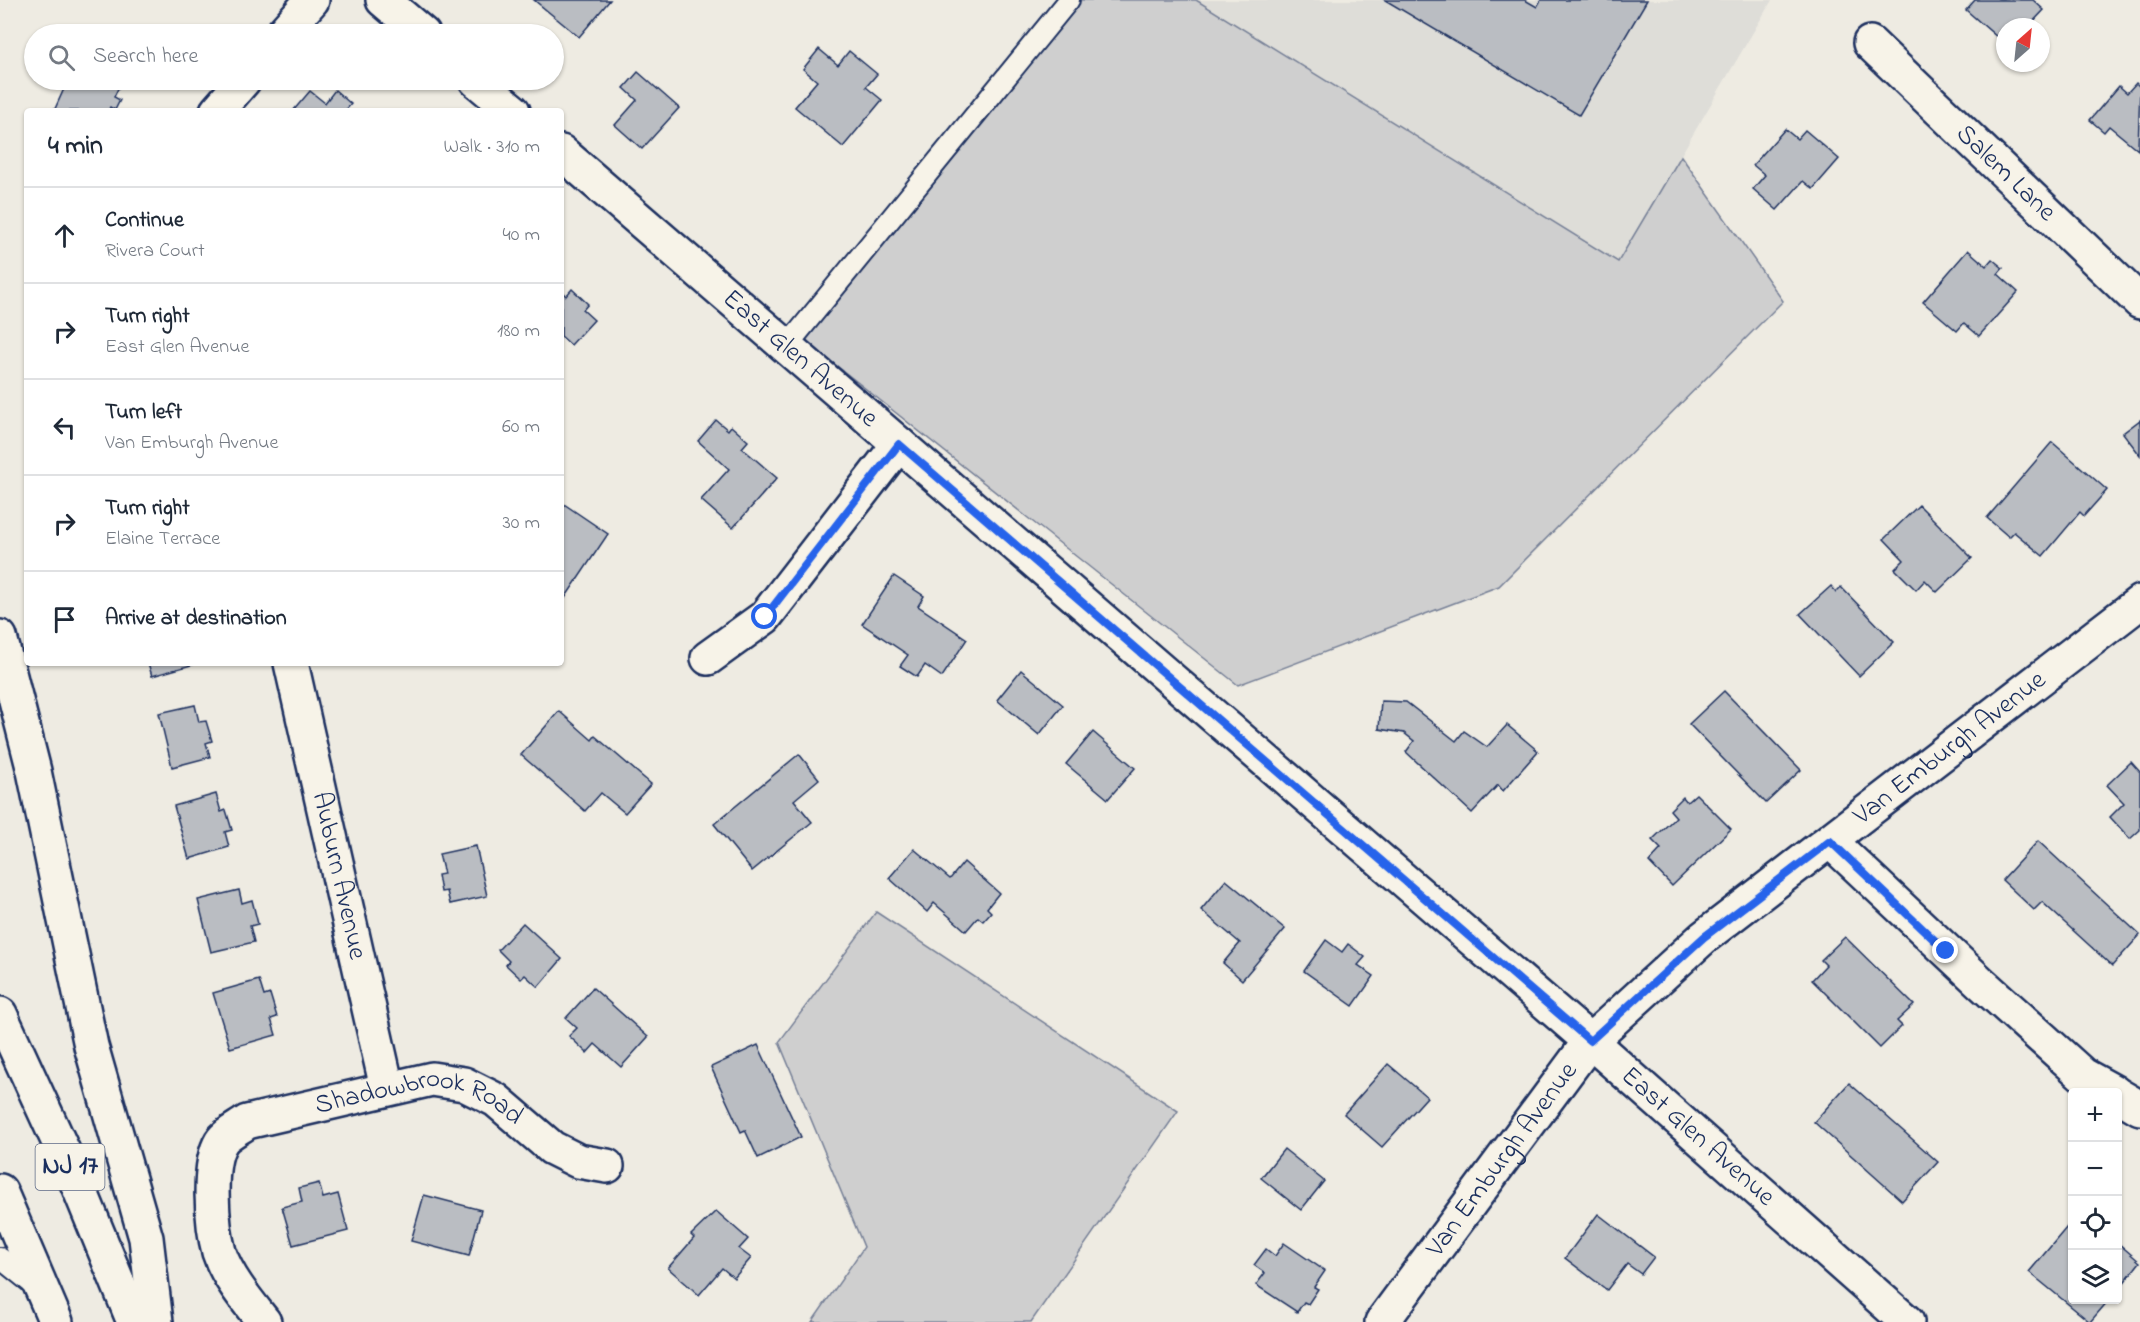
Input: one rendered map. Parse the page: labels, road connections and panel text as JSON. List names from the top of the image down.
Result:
{
  "streets": {
    "main road": [
      "Salem Lane",
      "East Glen Avenue",
      "Van Emburgh Avenue",
      "Auburn Avenue",
      "Shadowbrook Road",
      "NJ 17"
    ]
  },
  "crossings": [
    ["East Glen Avenue", "Van Emburgh Avenue"],
    ["Auburn Avenue", "Shadowbrook Road"]
  ],
  "north": "top right",
  "page": {
    "search": "Search here",
    "heading": ["4 min", "Walk · 310 m"],
    "list": [
      ["Continue", "Rivera Court", "40 m"],
      ["Turn right", "East Glen Avenue", "180 m"],
      ["Turn left", "Van Emburgh Avenue", "60 m"],
      ["Turn right", "Elaine Terrace", "30 m"],
      "Arrive at destination"
    ],
    "map_buttons": ["+", "−"]
  }
}
